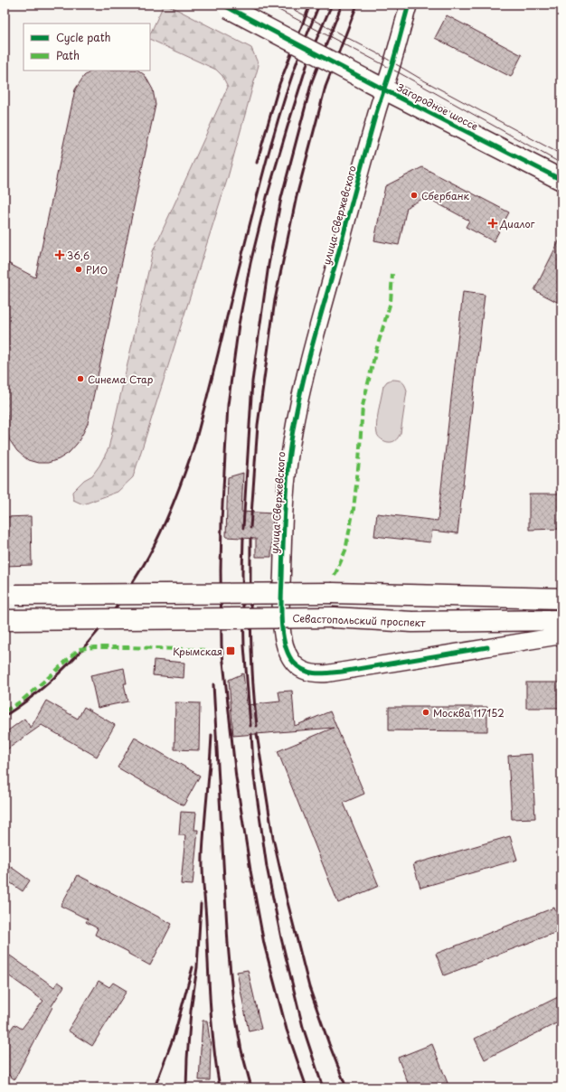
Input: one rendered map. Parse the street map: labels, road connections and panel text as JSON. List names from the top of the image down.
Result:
{
  "streets": {
    "main road": ["Загородное шоссе", "Севастопольский проспект"],
    "street": ["улица Свержевского"]
  },
  "crossings": [
    ["Загородное шоссе", "улица Свержевского"]
  ],
  "places": {
    "other": [
      "Сбербанк",
      "РИО",
      "Синема Стар",
      "Москва 117152"
    ],
    "health": ["Диалог", "36,6"],
    "transit": ["Крымская"]
  },
  "legend": ["Cycle path", "Path"]
}
